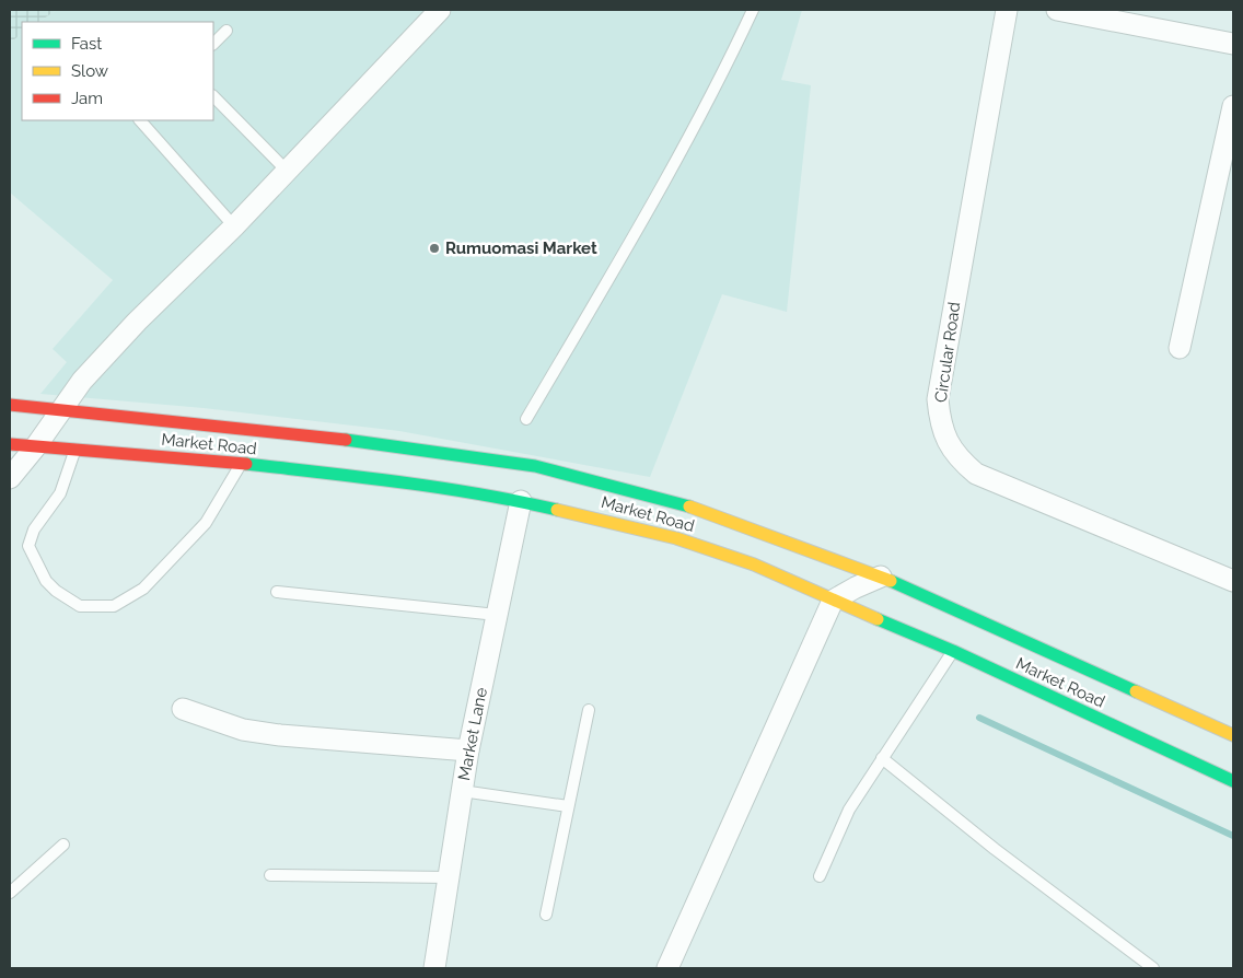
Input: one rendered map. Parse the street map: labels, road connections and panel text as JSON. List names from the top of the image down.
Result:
{
  "streets": {
    "main road": ["Market Road"],
    "street": ["Circular Road", "Market Lane"]
  },
  "crossings": [
    ["Market Road", "Market Lane"]
  ],
  "places": ["Rumuomasi Market"],
  "legend": ["Fast", "Slow", "Jam"]
}
